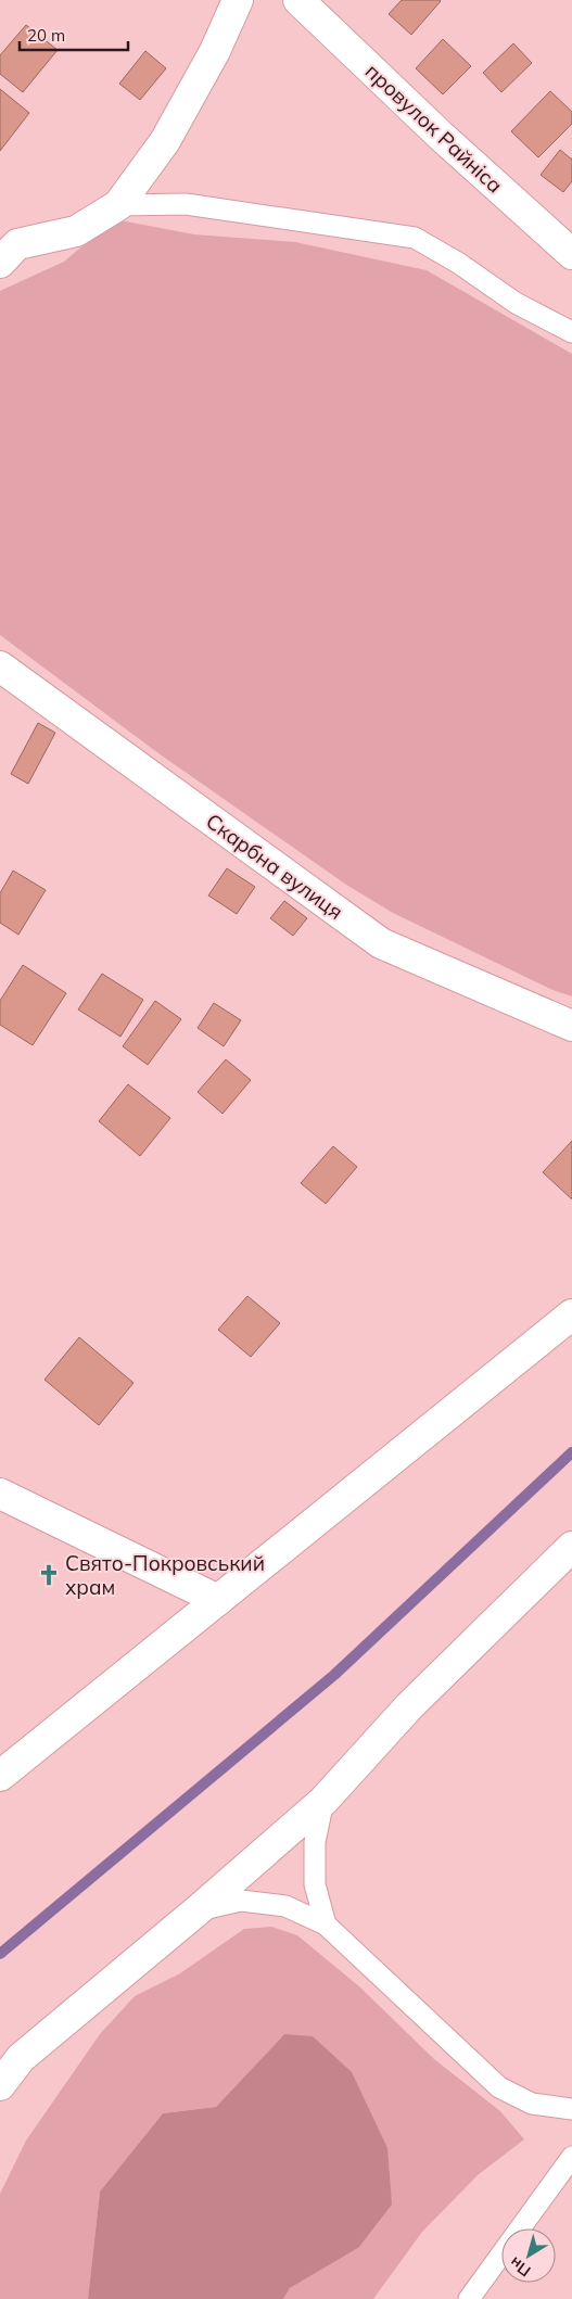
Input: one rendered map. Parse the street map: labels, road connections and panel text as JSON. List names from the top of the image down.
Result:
{
  "streets": {
    "street": ["провулок Райніса", "Скарбна вулиця"]
  },
  "places": {
    "church": ["Свято-Покровський храм"]
  },
  "scale_bar": "20 m",
  "north": "bottom left"
}
